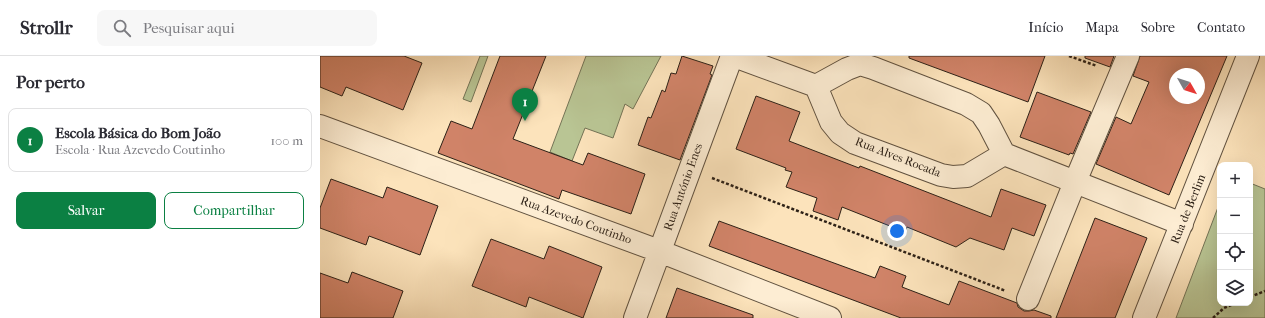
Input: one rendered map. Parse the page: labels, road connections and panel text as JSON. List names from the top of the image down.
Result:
{
  "streets": {
    "street": [
      "Rua Alves Rocada",
      "Rua António Enes",
      "Rua de Berlim",
      "Rua Azevedo Coutinho"
    ]
  },
  "crossings": [
    ["Rua António Enes", "Rua Azevedo Coutinho"]
  ],
  "north": "bottom right",
  "page": {
    "header": "Strollr",
    "search": "Pesquisar aqui",
    "nav": [
      "Início",
      "Mapa",
      "Sobre",
      "Contato"
    ],
    "heading": "Por perto",
    "pins": "1",
    "list": [
      {
        "mark": "1",
        "name": "Escola Básica do Bom João",
        "note": "Escola · Rua Azevedo Coutinho",
        "value": "100 m"
      }
    ],
    "map_buttons": ["+", "−"],
    "buttons": ["Salvar", "Compartilhar"]
  }
}
